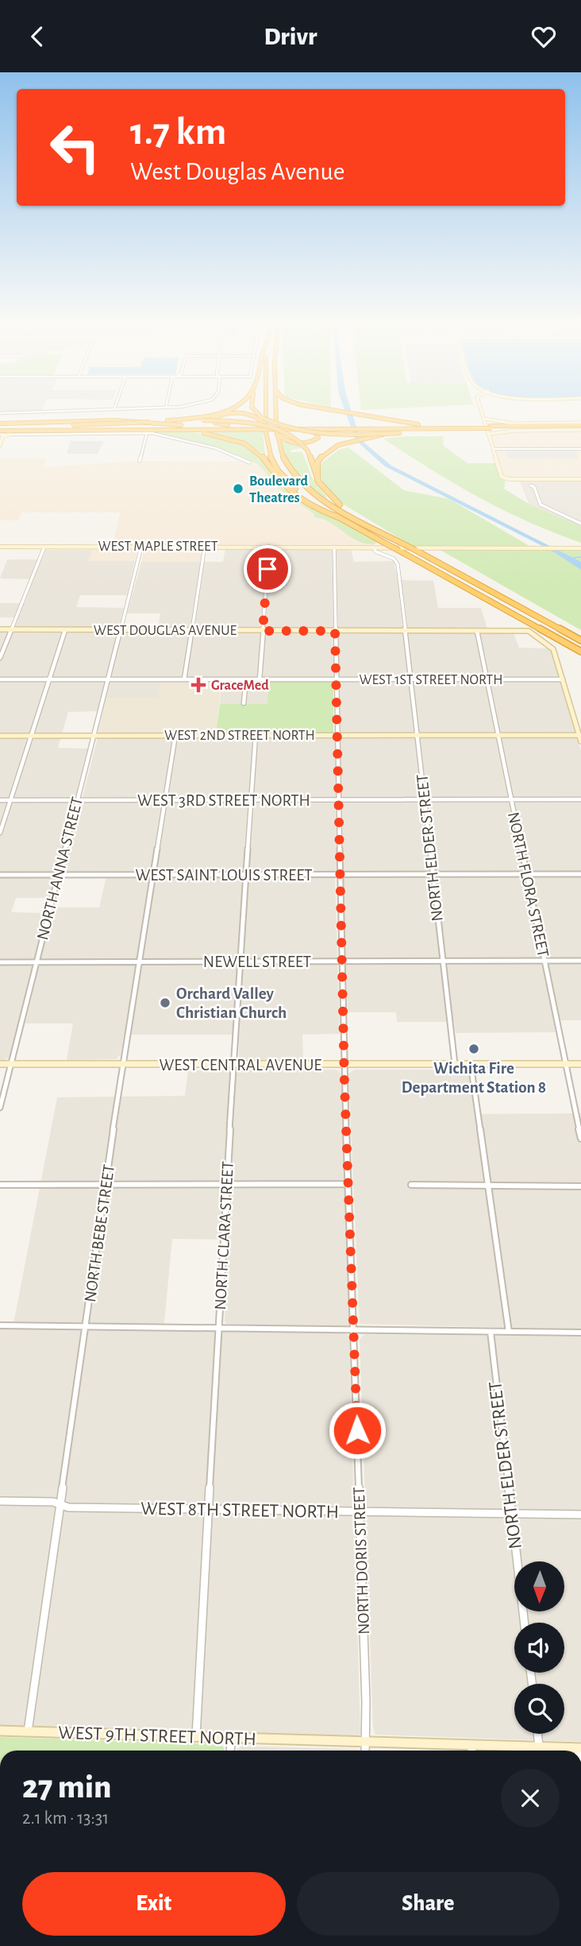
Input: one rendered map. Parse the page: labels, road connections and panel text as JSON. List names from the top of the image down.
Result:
{
  "streets": {
    "street": [
      "WEST MAPLE STREET",
      "WEST DOUGLAS AVENUE",
      "WEST 1ST STREET NORTH",
      "WEST 2ND STREET NORTH",
      "WEST 3RD STREET NORTH",
      "NORTH ELDER STREET",
      "NORTH ANNA STREET",
      "WEST SAINT LOUIS STREET",
      "NORTH FLORA STREET",
      "NEWELL STREET",
      "WEST CENTRAL AVENUE",
      "NORTH BEBE STREET",
      "NORTH CLARA STREET",
      "WEST 8TH STREET NORTH",
      "NORTH DORIS STREET",
      "WEST 9TH STREET NORTH"
    ]
  },
  "crossings": [
    ["WEST MAPLE STREET", "NORTH ELDER STREET"],
    ["WEST MAPLE STREET", "NORTH ANNA STREET"],
    ["WEST MAPLE STREET", "NORTH DORIS STREET"],
    ["WEST DOUGLAS AVENUE", "WEST 1ST STREET NORTH"],
    ["WEST DOUGLAS AVENUE", "NORTH ELDER STREET"],
    ["WEST DOUGLAS AVENUE", "NORTH ANNA STREET"],
    ["WEST DOUGLAS AVENUE", "NORTH FLORA STREET"],
    ["WEST DOUGLAS AVENUE", "NORTH DORIS STREET"],
    ["WEST 1ST STREET NORTH", "NORTH ELDER STREET"],
    ["WEST 1ST STREET NORTH", "NORTH ANNA STREET"],
    ["WEST 1ST STREET NORTH", "NORTH FLORA STREET"],
    ["WEST 1ST STREET NORTH", "NORTH DORIS STREET"],
    ["WEST 2ND STREET NORTH", "NORTH ELDER STREET"],
    ["WEST 2ND STREET NORTH", "NORTH ANNA STREET"],
    ["WEST 2ND STREET NORTH", "NORTH FLORA STREET"],
    ["WEST 2ND STREET NORTH", "NORTH BEBE STREET"],
    ["WEST 2ND STREET NORTH", "NORTH CLARA STREET"],
    ["WEST 2ND STREET NORTH", "NORTH DORIS STREET"],
    ["WEST 3RD STREET NORTH", "NORTH ELDER STREET"],
    ["WEST 3RD STREET NORTH", "NORTH ANNA STREET"],
    ["WEST 3RD STREET NORTH", "NORTH FLORA STREET"],
    ["WEST 3RD STREET NORTH", "NORTH BEBE STREET"],
    ["WEST 3RD STREET NORTH", "NORTH CLARA STREET"],
    ["WEST 3RD STREET NORTH", "NORTH DORIS STREET"],
    ["NORTH ELDER STREET", "WEST SAINT LOUIS STREET"],
    ["NORTH ELDER STREET", "NEWELL STREET"],
    ["NORTH ELDER STREET", "WEST CENTRAL AVENUE"],
    ["NORTH ELDER STREET", "WEST 8TH STREET NORTH"],
    ["NORTH ANNA STREET", "WEST SAINT LOUIS STREET"],
    ["NORTH ANNA STREET", "NEWELL STREET"],
    ["NORTH ANNA STREET", "WEST CENTRAL AVENUE"],
    ["WEST SAINT LOUIS STREET", "NORTH FLORA STREET"],
    ["WEST SAINT LOUIS STREET", "NORTH BEBE STREET"],
    ["WEST SAINT LOUIS STREET", "NORTH CLARA STREET"],
    ["WEST SAINT LOUIS STREET", "NORTH DORIS STREET"],
    ["NORTH FLORA STREET", "NEWELL STREET"],
    ["NORTH FLORA STREET", "WEST CENTRAL AVENUE"],
    ["NEWELL STREET", "NORTH BEBE STREET"],
    ["NEWELL STREET", "NORTH CLARA STREET"],
    ["NEWELL STREET", "NORTH DORIS STREET"],
    ["WEST CENTRAL AVENUE", "NORTH BEBE STREET"],
    ["WEST CENTRAL AVENUE", "NORTH CLARA STREET"],
    ["WEST CENTRAL AVENUE", "NORTH DORIS STREET"],
    ["NORTH BEBE STREET", "WEST 8TH STREET NORTH"],
    ["NORTH BEBE STREET", "WEST 9TH STREET NORTH"],
    ["NORTH CLARA STREET", "WEST 8TH STREET NORTH"],
    ["NORTH CLARA STREET", "WEST 9TH STREET NORTH"],
    ["WEST 8TH STREET NORTH", "NORTH DORIS STREET"],
    ["NORTH DORIS STREET", "WEST 9TH STREET NORTH"]
  ],
  "places": {
    "other": ["Boulevard Theatres", "Orchard Valley Christian Church", "Wichita Fire Department Station 8"],
    "health": ["GraceMed"]
  },
  "north": "bottom",
  "page": {
    "header": "Drivr",
    "turn": ["1.7 km", "West Douglas Avenue"],
    "heading": ["27 min", "2.1 km · 13:31"],
    "buttons": ["Exit", "Share"]
  }
}
